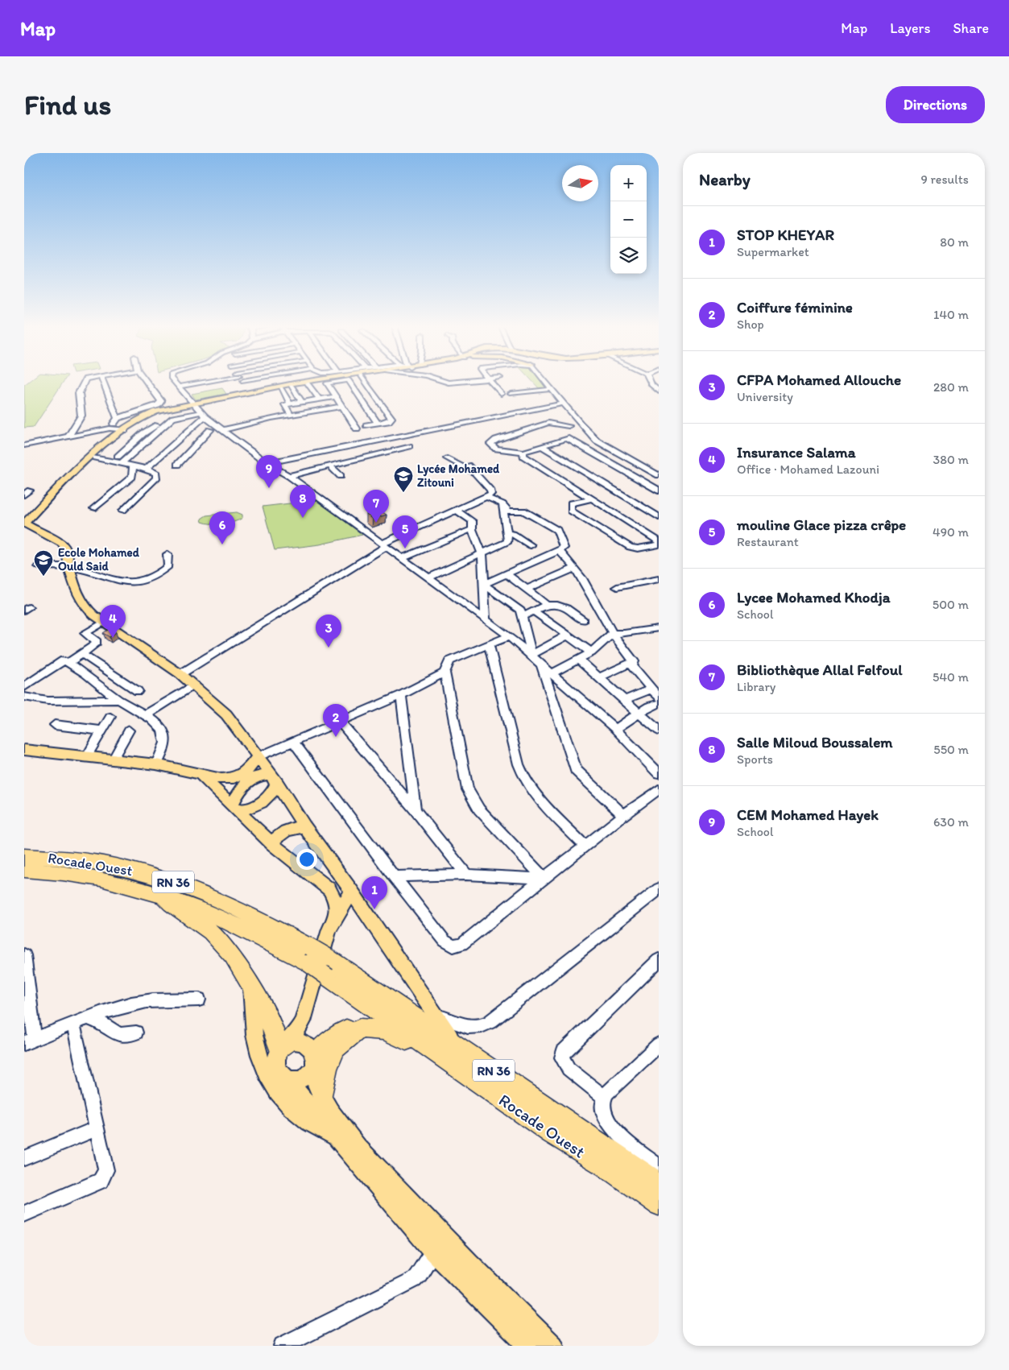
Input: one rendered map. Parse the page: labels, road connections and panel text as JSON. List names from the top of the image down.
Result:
{
  "streets": {
    "highway": ["Rocade Ouest", "RN 36"]
  },
  "places": {
    "school or university": ["Lycée Mohamed Zitouni", "Ecole Mohamed Ould Said"]
  },
  "north": "right",
  "page": {
    "header": "Map",
    "nav": ["Map", "Layers", "Share"],
    "buttons": "Directions",
    "title": "Find us",
    "heading": ["Nearby", "9 results"],
    "map_buttons": ["+", "−"],
    "list": [
      {
        "mark": "1",
        "name": "STOP KHEYAR",
        "note": "Supermarket",
        "value": "80 m"
      },
      {
        "mark": "2",
        "name": "Coiffure féminine",
        "note": "Shop",
        "value": "140 m"
      },
      {
        "mark": "3",
        "name": "CFPA Mohamed Allouche",
        "note": "University",
        "value": "280 m"
      },
      {
        "mark": "4",
        "name": "Insurance Salama",
        "note": "Office · Mohamed Lazouni",
        "value": "380 m"
      },
      {
        "mark": "5",
        "name": "mouline Glace pizza crêpe",
        "note": "Restaurant",
        "value": "490 m"
      },
      {
        "mark": "6",
        "name": "Lycee Mohamed Khodja",
        "note": "School",
        "value": "500 m"
      },
      {
        "mark": "7",
        "name": "Bibliothèque Allal Felfoul",
        "note": "Library",
        "value": "540 m"
      },
      {
        "mark": "8",
        "name": "Salle Miloud Boussalem",
        "note": "Sports",
        "value": "550 m"
      },
      {
        "mark": "9",
        "name": "CEM Mohamed Hayek",
        "note": "School",
        "value": "630 m"
      }
    ],
    "pins": [
      "9",
      "8",
      "7",
      "6",
      "5",
      "4",
      "3",
      "2",
      "1"
    ]
  }
}
